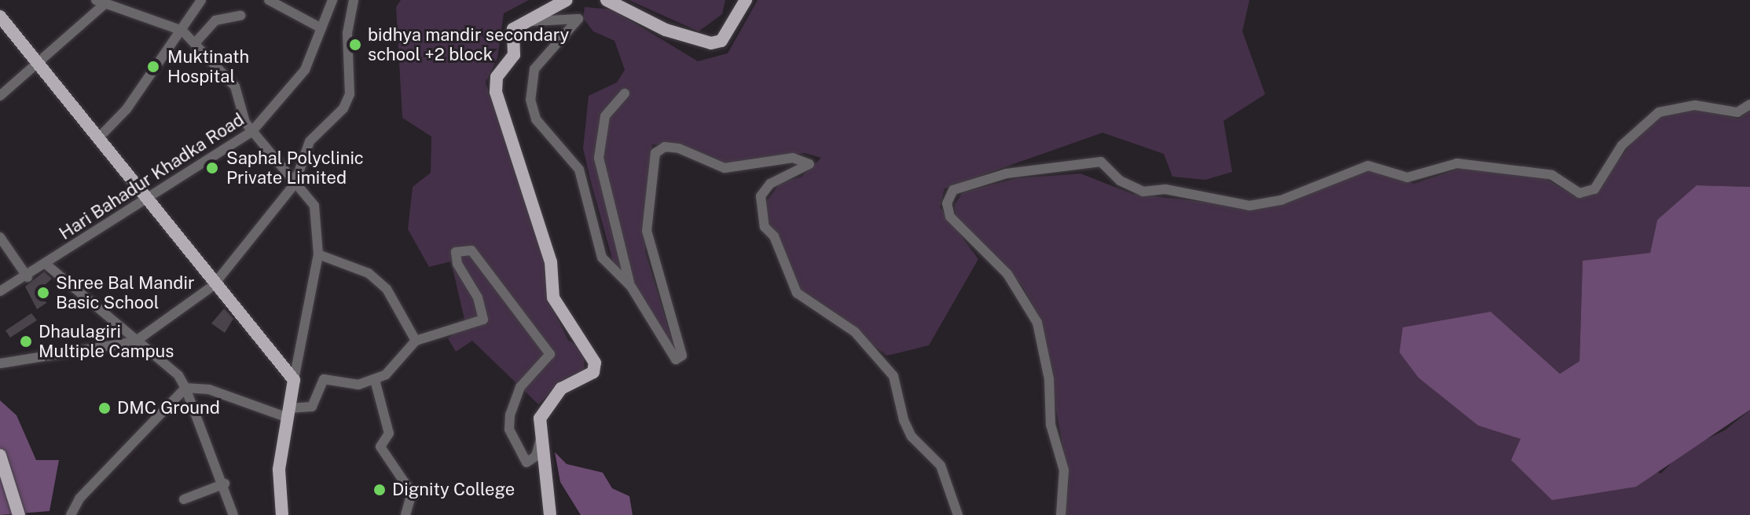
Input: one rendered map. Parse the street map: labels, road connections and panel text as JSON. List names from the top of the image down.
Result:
{
  "streets": {
    "street": ["Hari Bahadur Khadka Road"]
  },
  "places": [
    "bidhya mandir secondary school +2 block",
    "Muktinath Hospital",
    "Saphal Polyclinic Private Limited",
    "Shree Bal Mandir Basic School",
    "Dhaulagiri Multiple Campus",
    "DMC Ground",
    "Dignity College"
  ]
}
